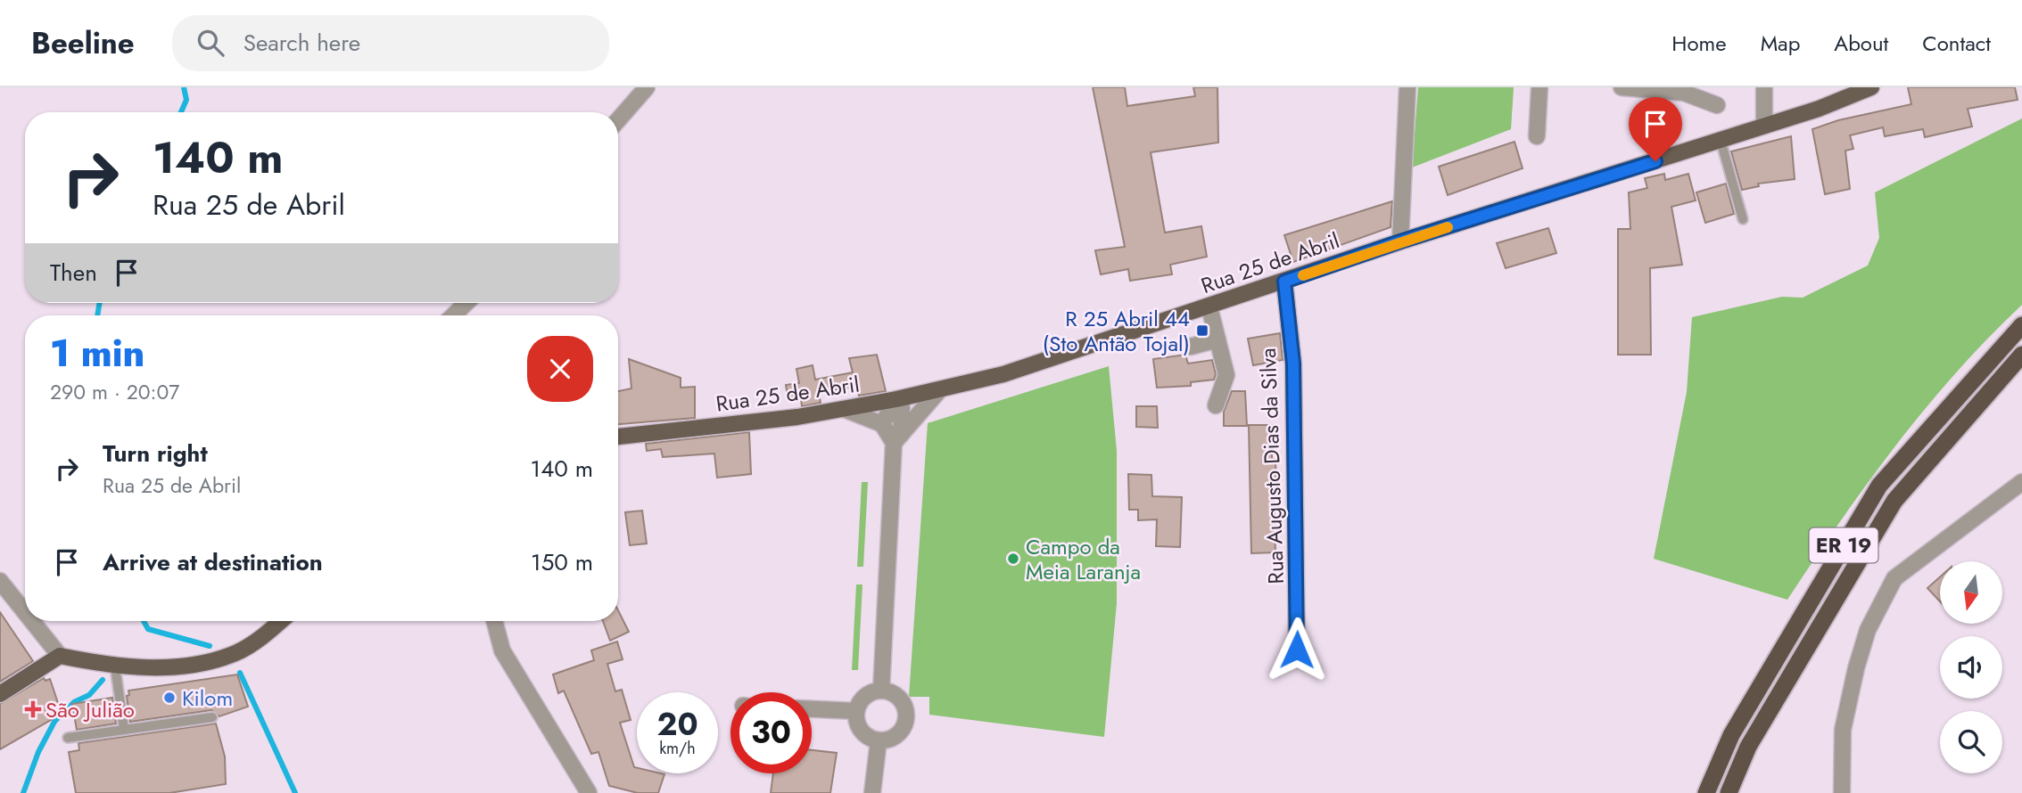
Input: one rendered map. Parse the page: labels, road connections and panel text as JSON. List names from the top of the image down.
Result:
{
  "streets": {
    "highway": ["ER 19"],
    "main road": ["Rua 25 de Abril"],
    "street": ["Rua Augusto Dias da Silva"]
  },
  "crossings": [
    ["Rua 25 de Abril", "Rua Augusto Dias da Silva"]
  ],
  "places": {
    "transit": ["R 25 Abril 44 (Sto Antão Tojal)"],
    "other": ["Campo da Meia Laranja", "Kilom"],
    "health": ["São Julião"]
  },
  "north": "bottom",
  "page": {
    "header": "Beeline",
    "search": "Search here",
    "nav": [
      "Home",
      "Map",
      "About",
      "Contact"
    ],
    "turn": ["140 m", "Rua 25 de Abril"],
    "then": "Then",
    "heading": ["1 min", "290 m · 20:07"],
    "list": [
      {
        "name": "Turn right",
        "note": "Rua 25 de Abril",
        "value": "140 m"
      },
      {
        "name": "Arrive at destination",
        "value": "150 m"
      }
    ],
    "speed": "20 km/h",
    "limit": "30"
  }
}
